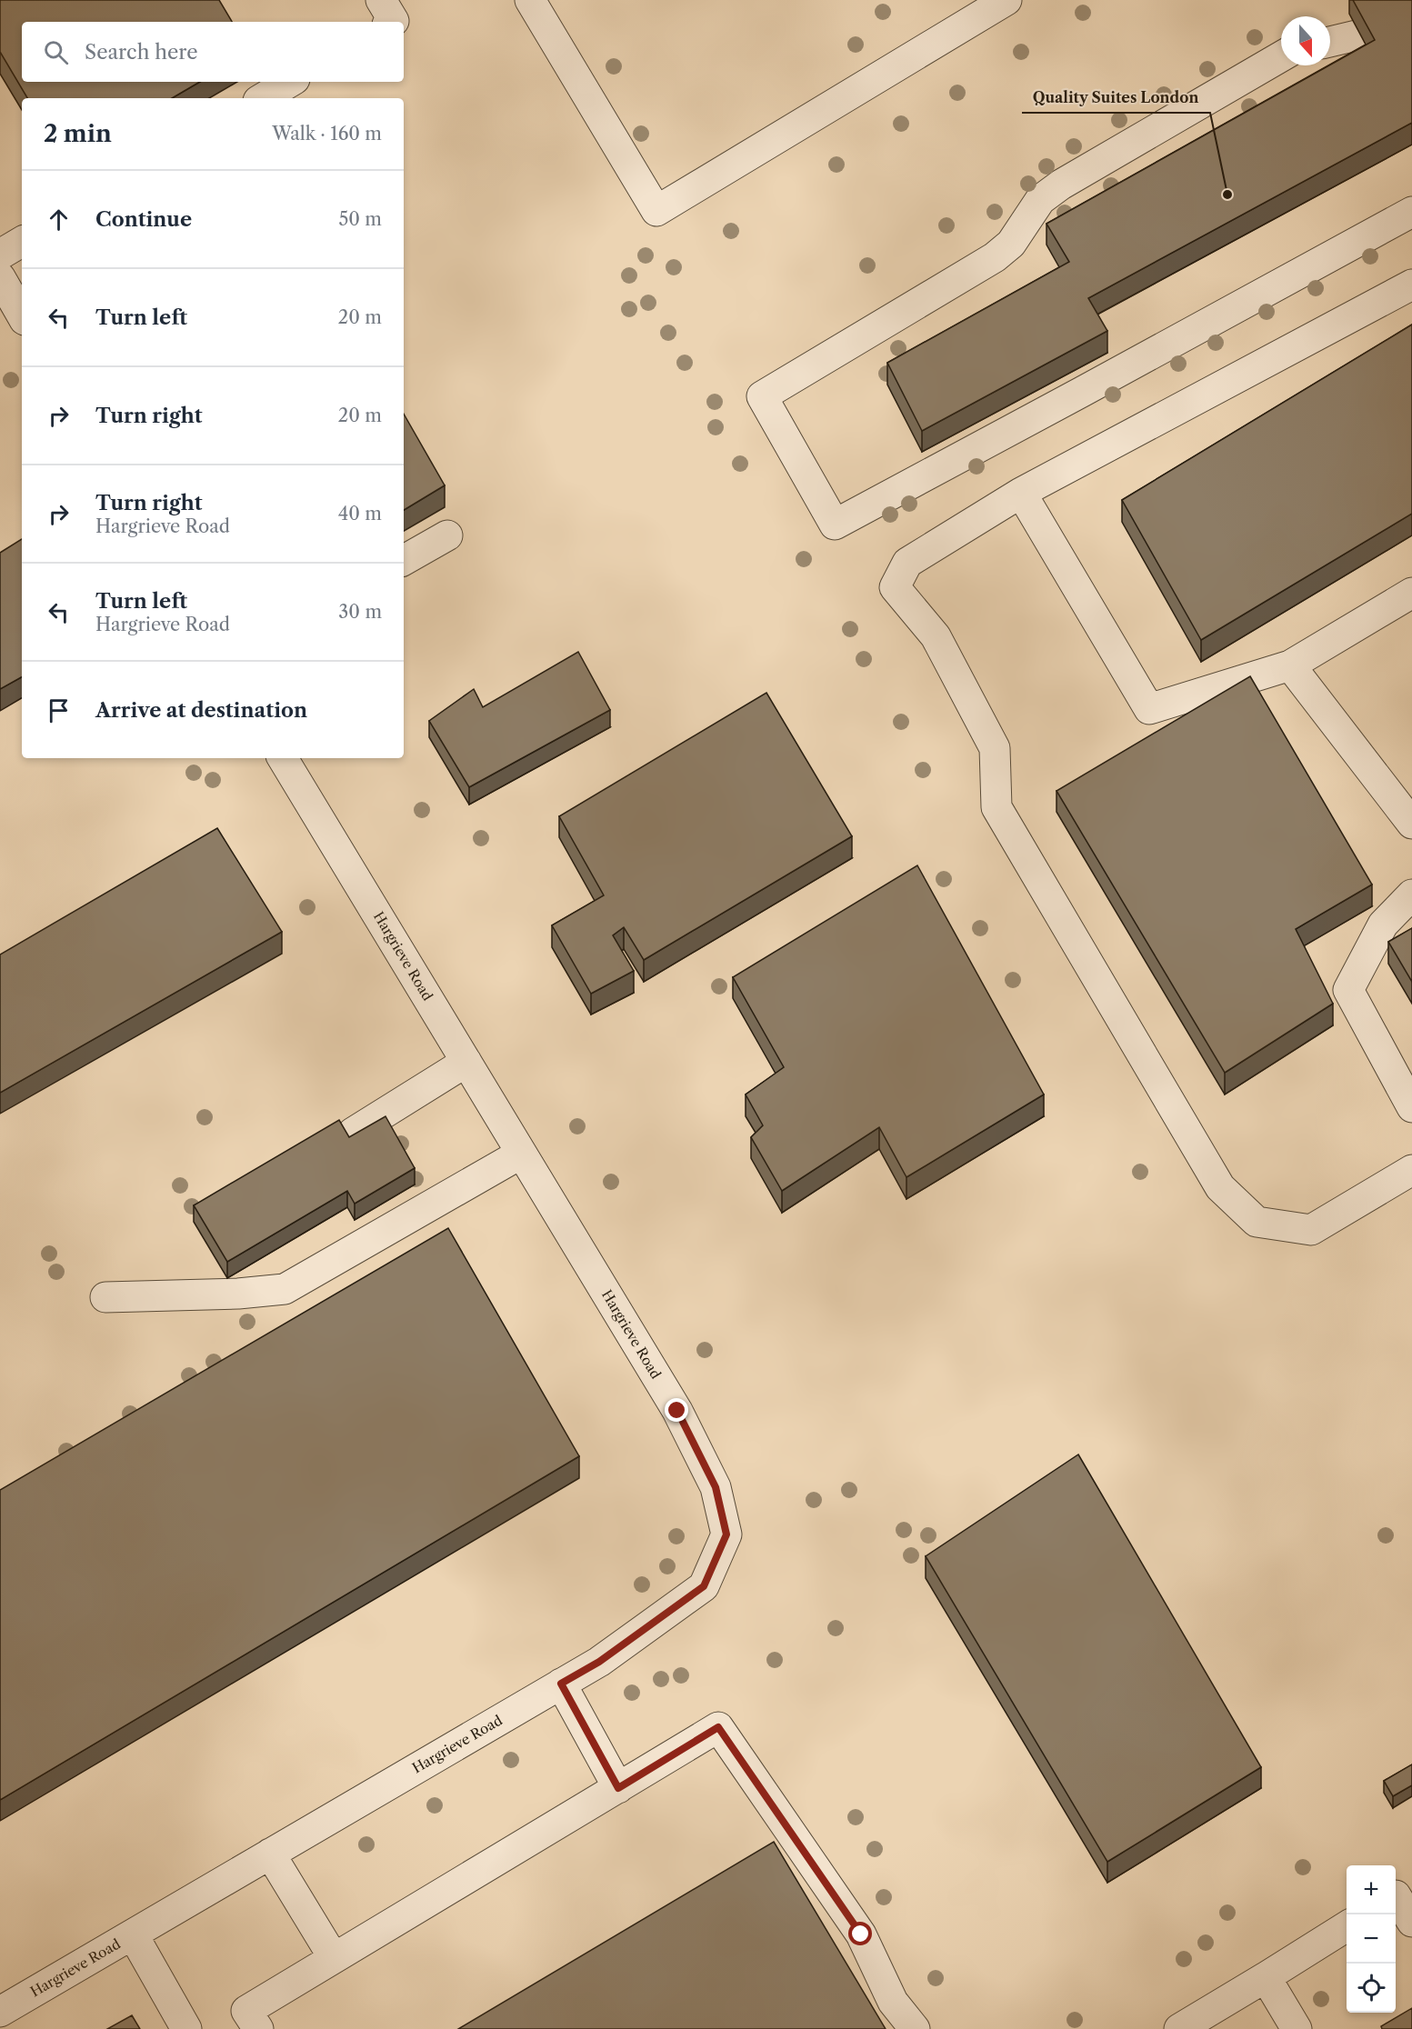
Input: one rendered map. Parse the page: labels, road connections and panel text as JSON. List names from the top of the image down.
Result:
{
  "streets": {
    "street": ["Hargrieve Road"]
  },
  "places": ["Quality Suites London"],
  "north": "bottom",
  "page": {
    "search": "Search here",
    "heading": ["2 min", "Walk · 160 m"],
    "list": [
      ["Continue", "50 m"],
      ["Turn left", "20 m"],
      ["Turn right", "20 m"],
      ["Turn right", "Hargrieve Road", "40 m"],
      ["Turn left", "Hargrieve Road", "30 m"],
      "Arrive at destination"
    ],
    "map_buttons": ["+", "−"]
  }
}
